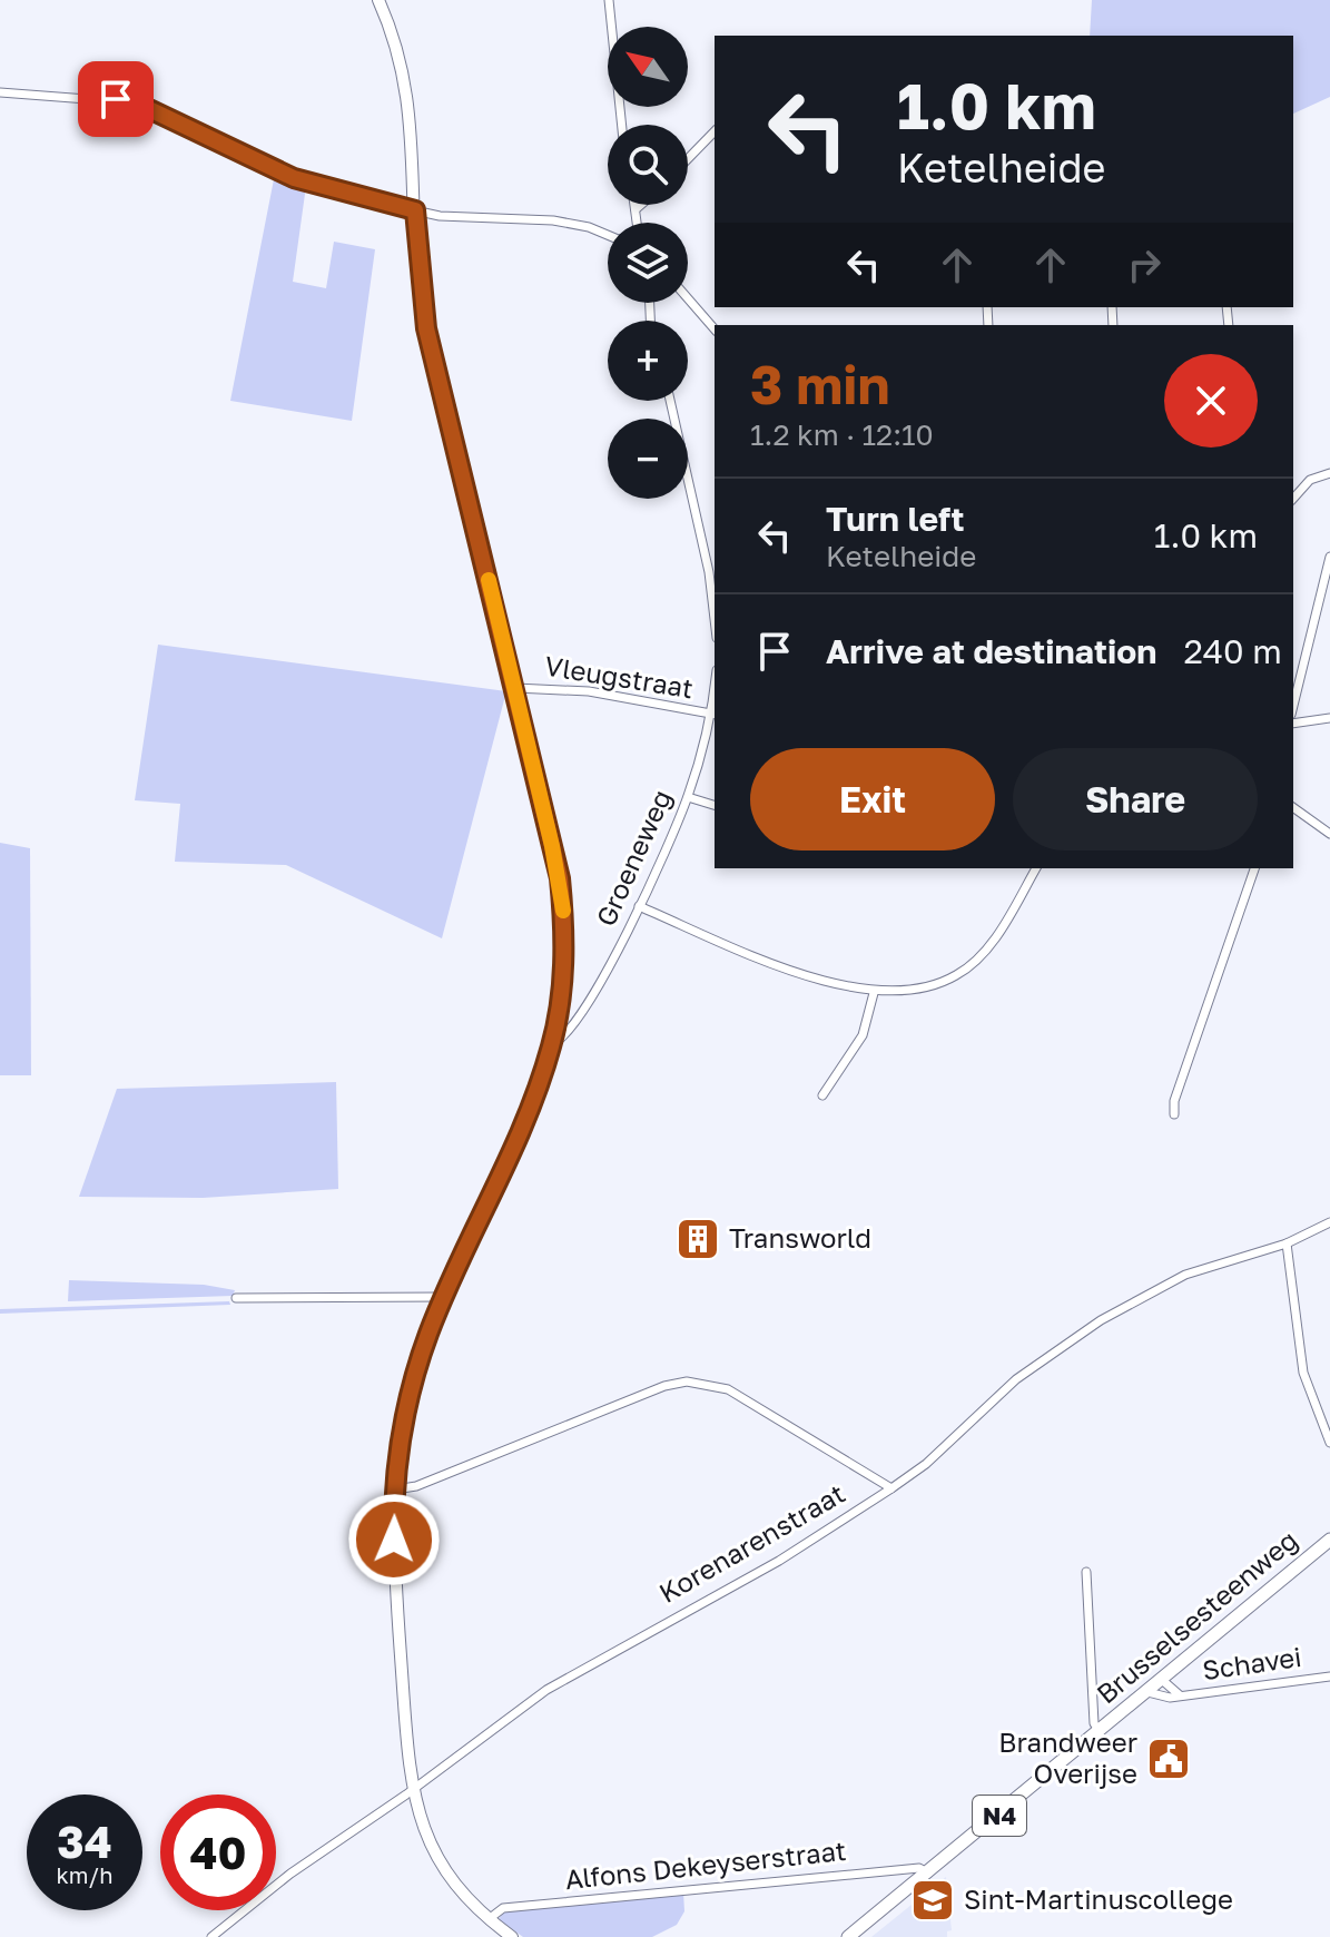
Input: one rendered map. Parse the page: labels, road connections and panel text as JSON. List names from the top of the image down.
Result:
{
  "streets": {
    "main road": ["Brusselsesteenweg", "N4"],
    "street": [
      "Vleugstraat",
      "Groeneweg",
      "Korenarenstraat",
      "Schavei",
      "Alfons Dekeyserstraat"
    ]
  },
  "crossings": [
    ["Vleugstraat", "Groeneweg"],
    ["Brusselsesteenweg", "Schavei"],
    ["Brusselsesteenweg", "Alfons Dekeyserstraat"]
  ],
  "places": {
    "building": ["Transworld"],
    "public building": ["Brandweer Overijse"],
    "school or university": ["Sint-Martinuscollege"]
  },
  "north": "top left",
  "page": {
    "map_buttons": ["+", "−"],
    "turn": ["1.0 km", "Ketelheide"],
    "heading": ["3 min", "1.2 km · 12:10"],
    "list": [
      {
        "name": "Turn left",
        "note": "Ketelheide",
        "value": "1.0 km"
      },
      {
        "name": "Arrive at destination",
        "value": "240 m"
      }
    ],
    "buttons": ["Exit", "Share"],
    "speed": "34 km/h",
    "limit": "40"
  }
}
